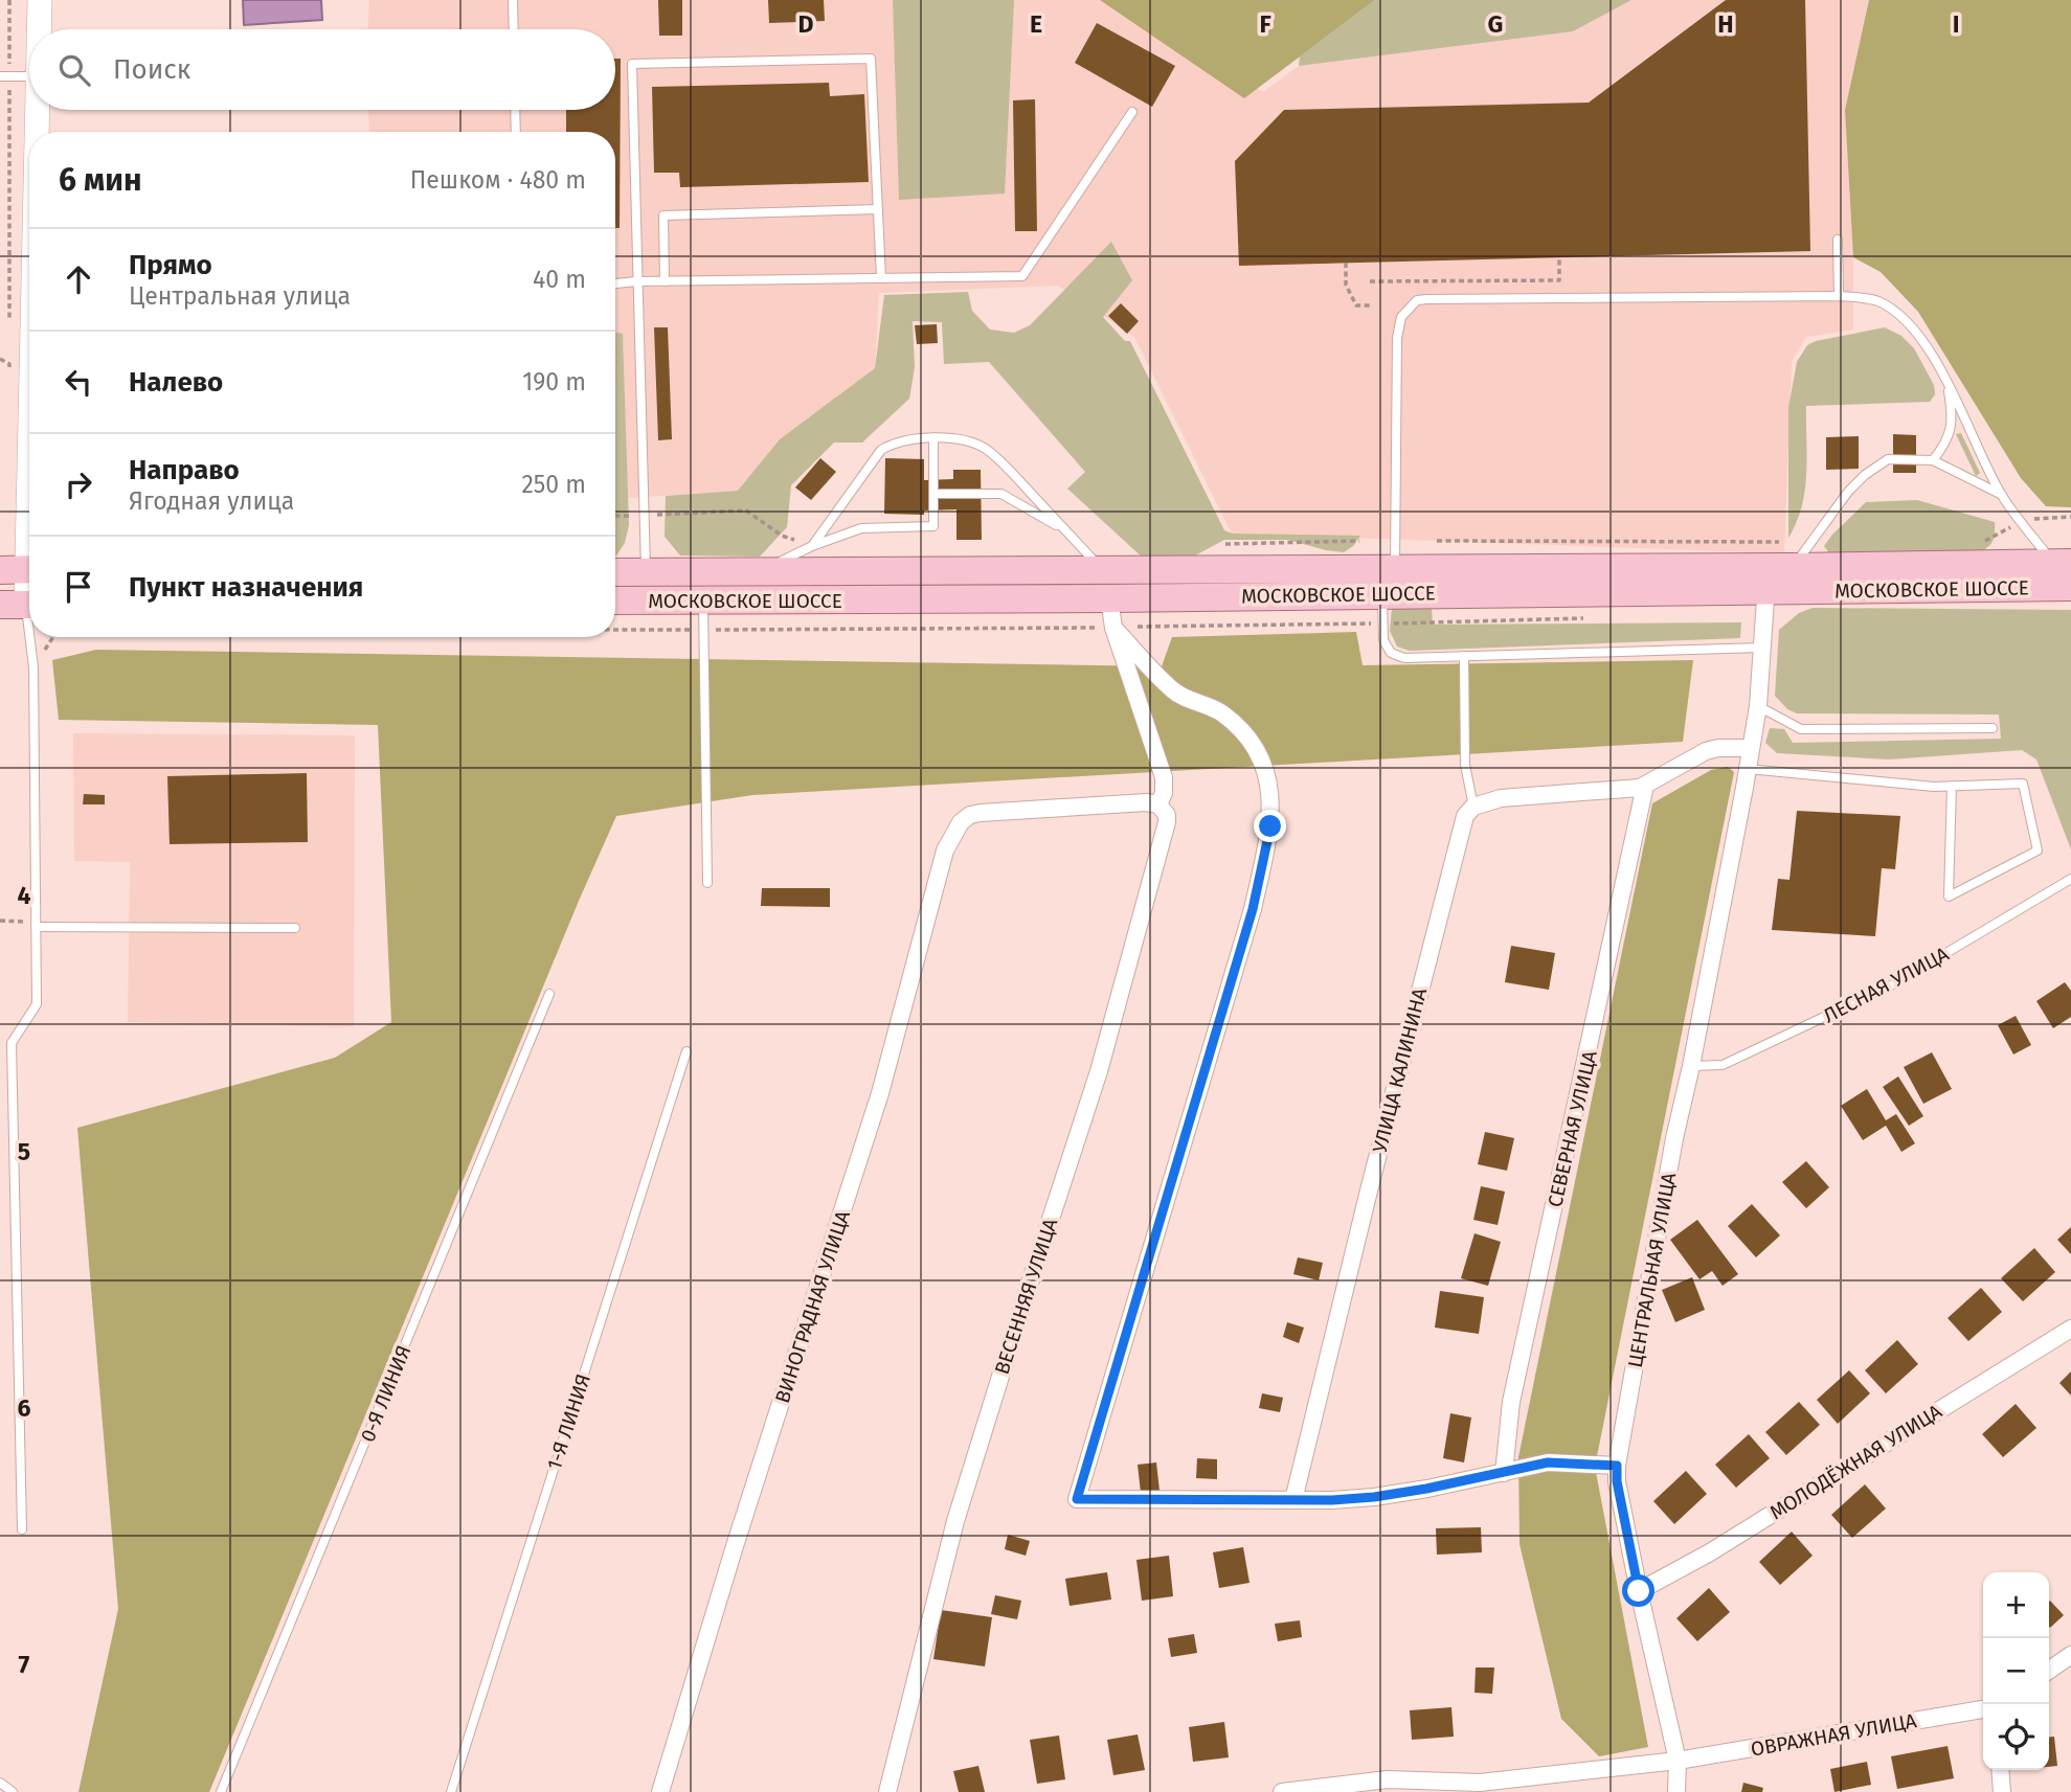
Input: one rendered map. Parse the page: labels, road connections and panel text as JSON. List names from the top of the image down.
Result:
{
  "streets": {
    "main road": ["МОСКОВСКОЕ ШОССЕ"],
    "street": [
      "УЛИЦА КАЛИНИНА",
      "СЕВЕРНАЯ УЛИЦА",
      "ЦЕНТРАЛЬНАЯ УЛИЦА",
      "ВЕСЕННЯЯ УЛИЦА",
      "ВИНОГРАДНАЯ УЛИЦА",
      "МОЛОДЁЖНАЯ УЛИЦА",
      "ОВРАЖНАЯ УЛИЦА"
    ],
    "lane": ["ЛЕСНАЯ УЛИЦА", "0-Я ЛИНИЯ", "1-Я ЛИНИЯ"]
  },
  "crossings": [
    ["МОСКОВСКОЕ ШОССЕ", "ЦЕНТРАЛЬНАЯ УЛИЦА"],
    ["МОСКОВСКОЕ ШОССЕ", "ВЕСЕННЯЯ УЛИЦА"],
    ["ЛЕСНАЯ УЛИЦА", "ЦЕНТРАЛЬНАЯ УЛИЦА"],
    ["ЦЕНТРАЛЬНАЯ УЛИЦА", "МОЛОДЁЖНАЯ УЛИЦА"],
    ["ЦЕНТРАЛЬНАЯ УЛИЦА", "ОВРАЖНАЯ УЛИЦА"],
    ["ВЕСЕННЯЯ УЛИЦА", "ВИНОГРАДНАЯ УЛИЦА"]
  ],
  "page": {
    "search": "Поиск",
    "heading": ["6 мин", "Пешком · 480 m"],
    "list": [
      ["Прямо", "Центральная улица", "40 m"],
      ["Налево", "190 m"],
      ["Направо", "Ягодная улица", "250 m"],
      "Пункт назначения"
    ],
    "map_buttons": ["+", "−"]
  },
  "grid": {
    "columns": [
      "D",
      "E",
      "F",
      "G",
      "H",
      "I"
    ],
    "rows": [
      "4",
      "5",
      "6",
      "7"
    ]
  }
}
